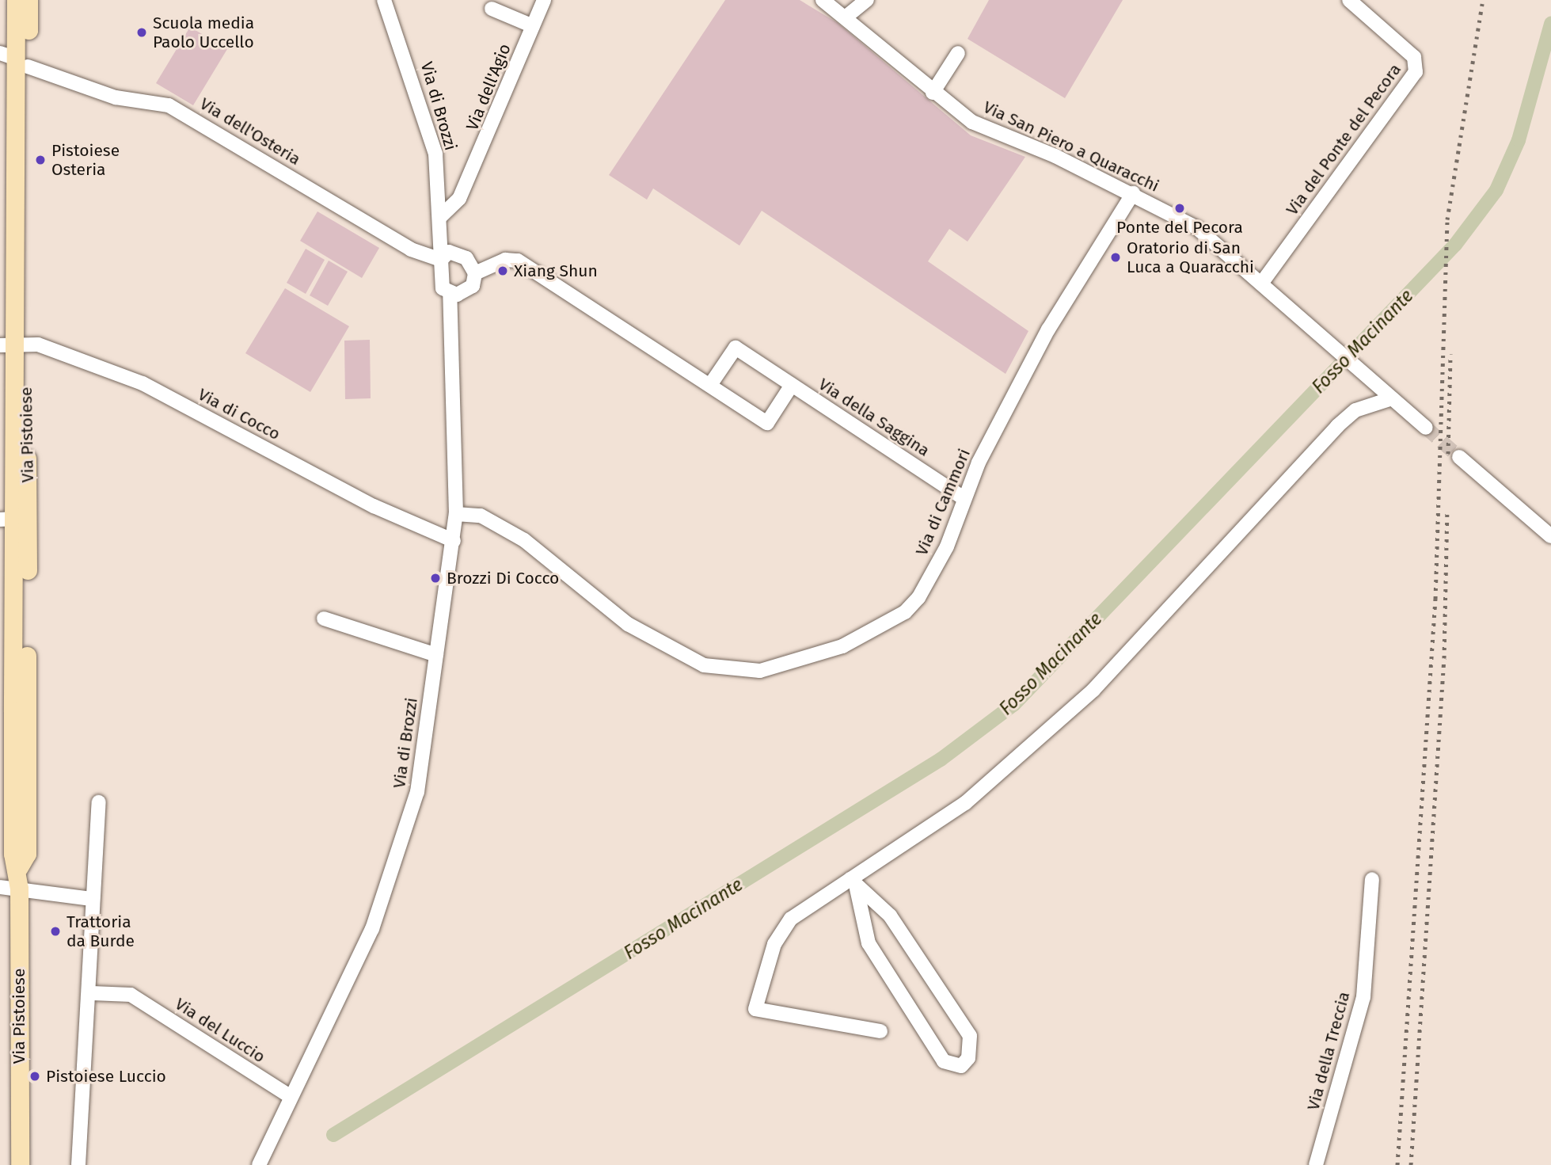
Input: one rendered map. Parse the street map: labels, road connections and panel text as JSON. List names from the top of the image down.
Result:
{
  "streets": {
    "main road": ["Via Pistoiese"],
    "street": [
      "Via dell'Agio",
      "Via di Brozzi",
      "Via dell'Osteria",
      "Via del Ponte del Pecora",
      "Via San Piero a Quaracchi",
      "Via di Cocco",
      "Via della Saggina",
      "Via di Cammori",
      "Via del Luccio",
      "Via della Treccia"
    ]
  },
  "crossings": [
    ["Via dell'Agio", "Via di Brozzi"],
    ["Via di Brozzi", "Via dell'Osteria"],
    ["Via di Brozzi", "Via di Cocco"],
    ["Via di Brozzi", "Via della Saggina"],
    ["Via di Brozzi", "Via di Cammori"],
    ["Via di Brozzi", "Via del Luccio"],
    ["Via dell'Osteria", "Via della Saggina"],
    ["Via dell'Osteria", "Via Pistoiese"],
    ["Via del Ponte del Pecora", "Via San Piero a Quaracchi"],
    ["Via San Piero a Quaracchi", "Via di Cammori"],
    ["Via di Cocco", "Via Pistoiese"],
    ["Via della Saggina", "Via di Cammori"]
  ],
  "water": ["Fosso Macinante"],
  "places": [
    "Scuola media Paolo Uccello",
    "Pistoiese Osteria",
    "Ponte del Pecora",
    "Oratorio di San Luca a Quaracchi",
    "Xiang Shun",
    "Brozzi Di Cocco",
    "Trattoria da Burde",
    "Pistoiese Luccio"
  ]
}
